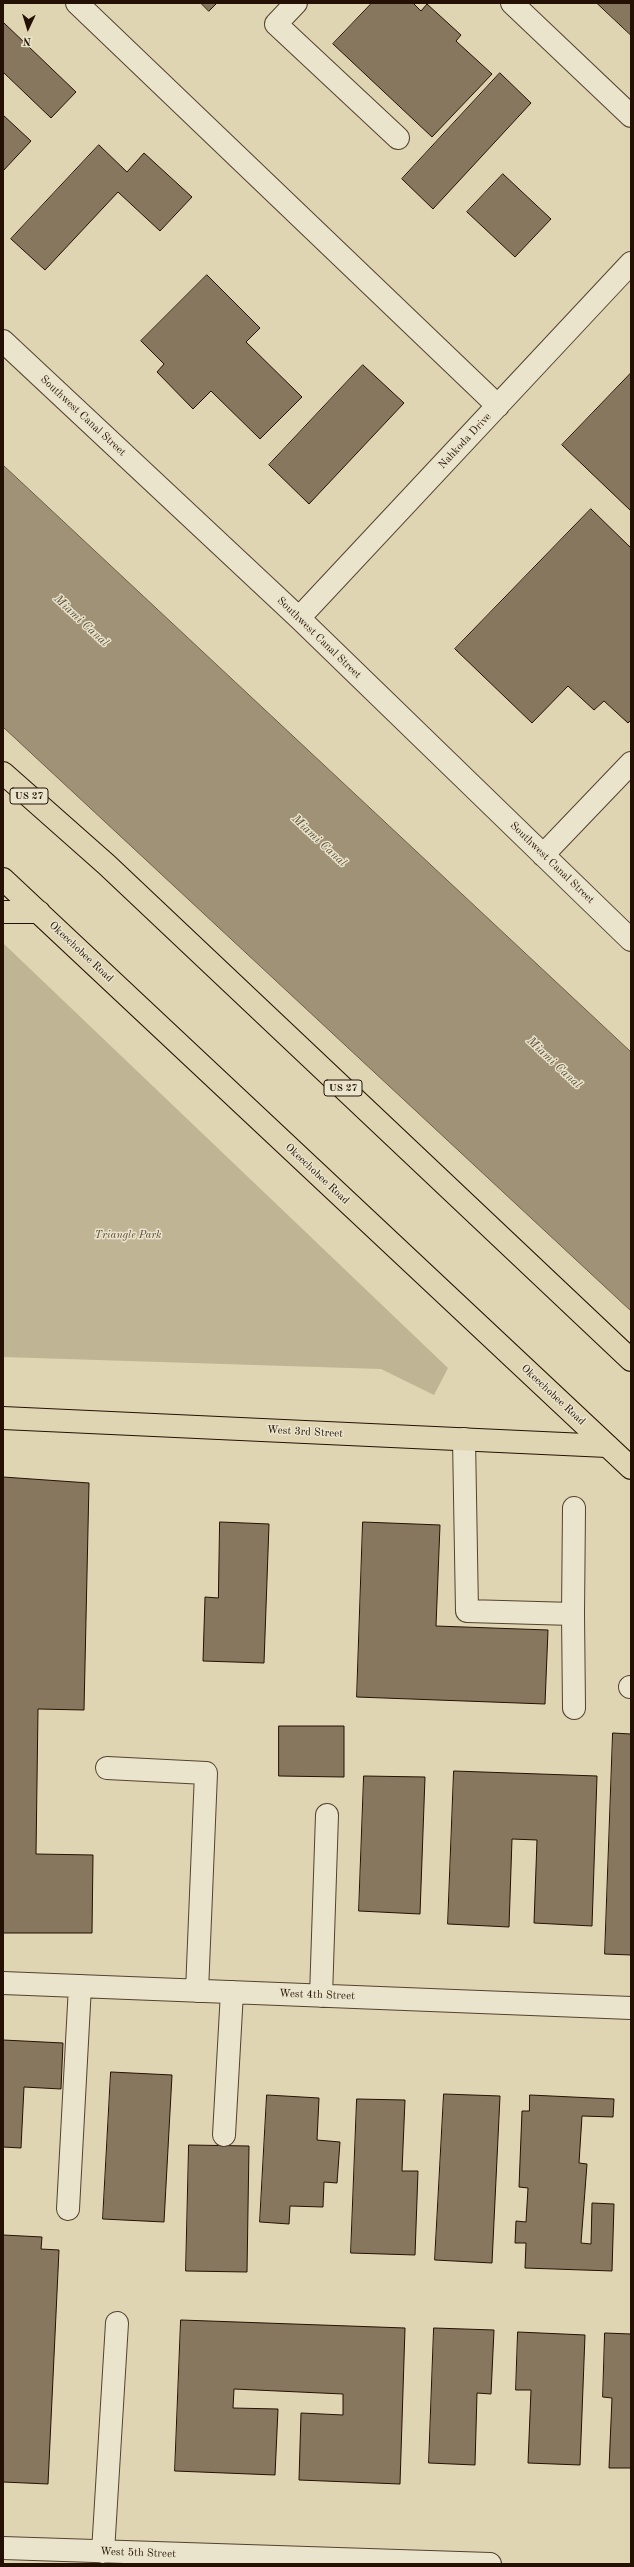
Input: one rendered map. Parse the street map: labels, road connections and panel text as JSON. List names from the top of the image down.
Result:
{
  "streets": {
    "main road": ["US 27", "Okeechobee Road", "West 3rd Street"],
    "street": [
      "Southwest Canal Street",
      "Nahkoda Drive",
      "West 4th Street",
      "West 5th Street"
    ]
  },
  "crossings": [
    ["Southwest Canal Street", "Nahkoda Drive"],
    ["Okeechobee Road", "West 3rd Street"]
  ],
  "water": ["Miami Canal"],
  "parks": ["Triangle Park"],
  "north": "bottom"
}
